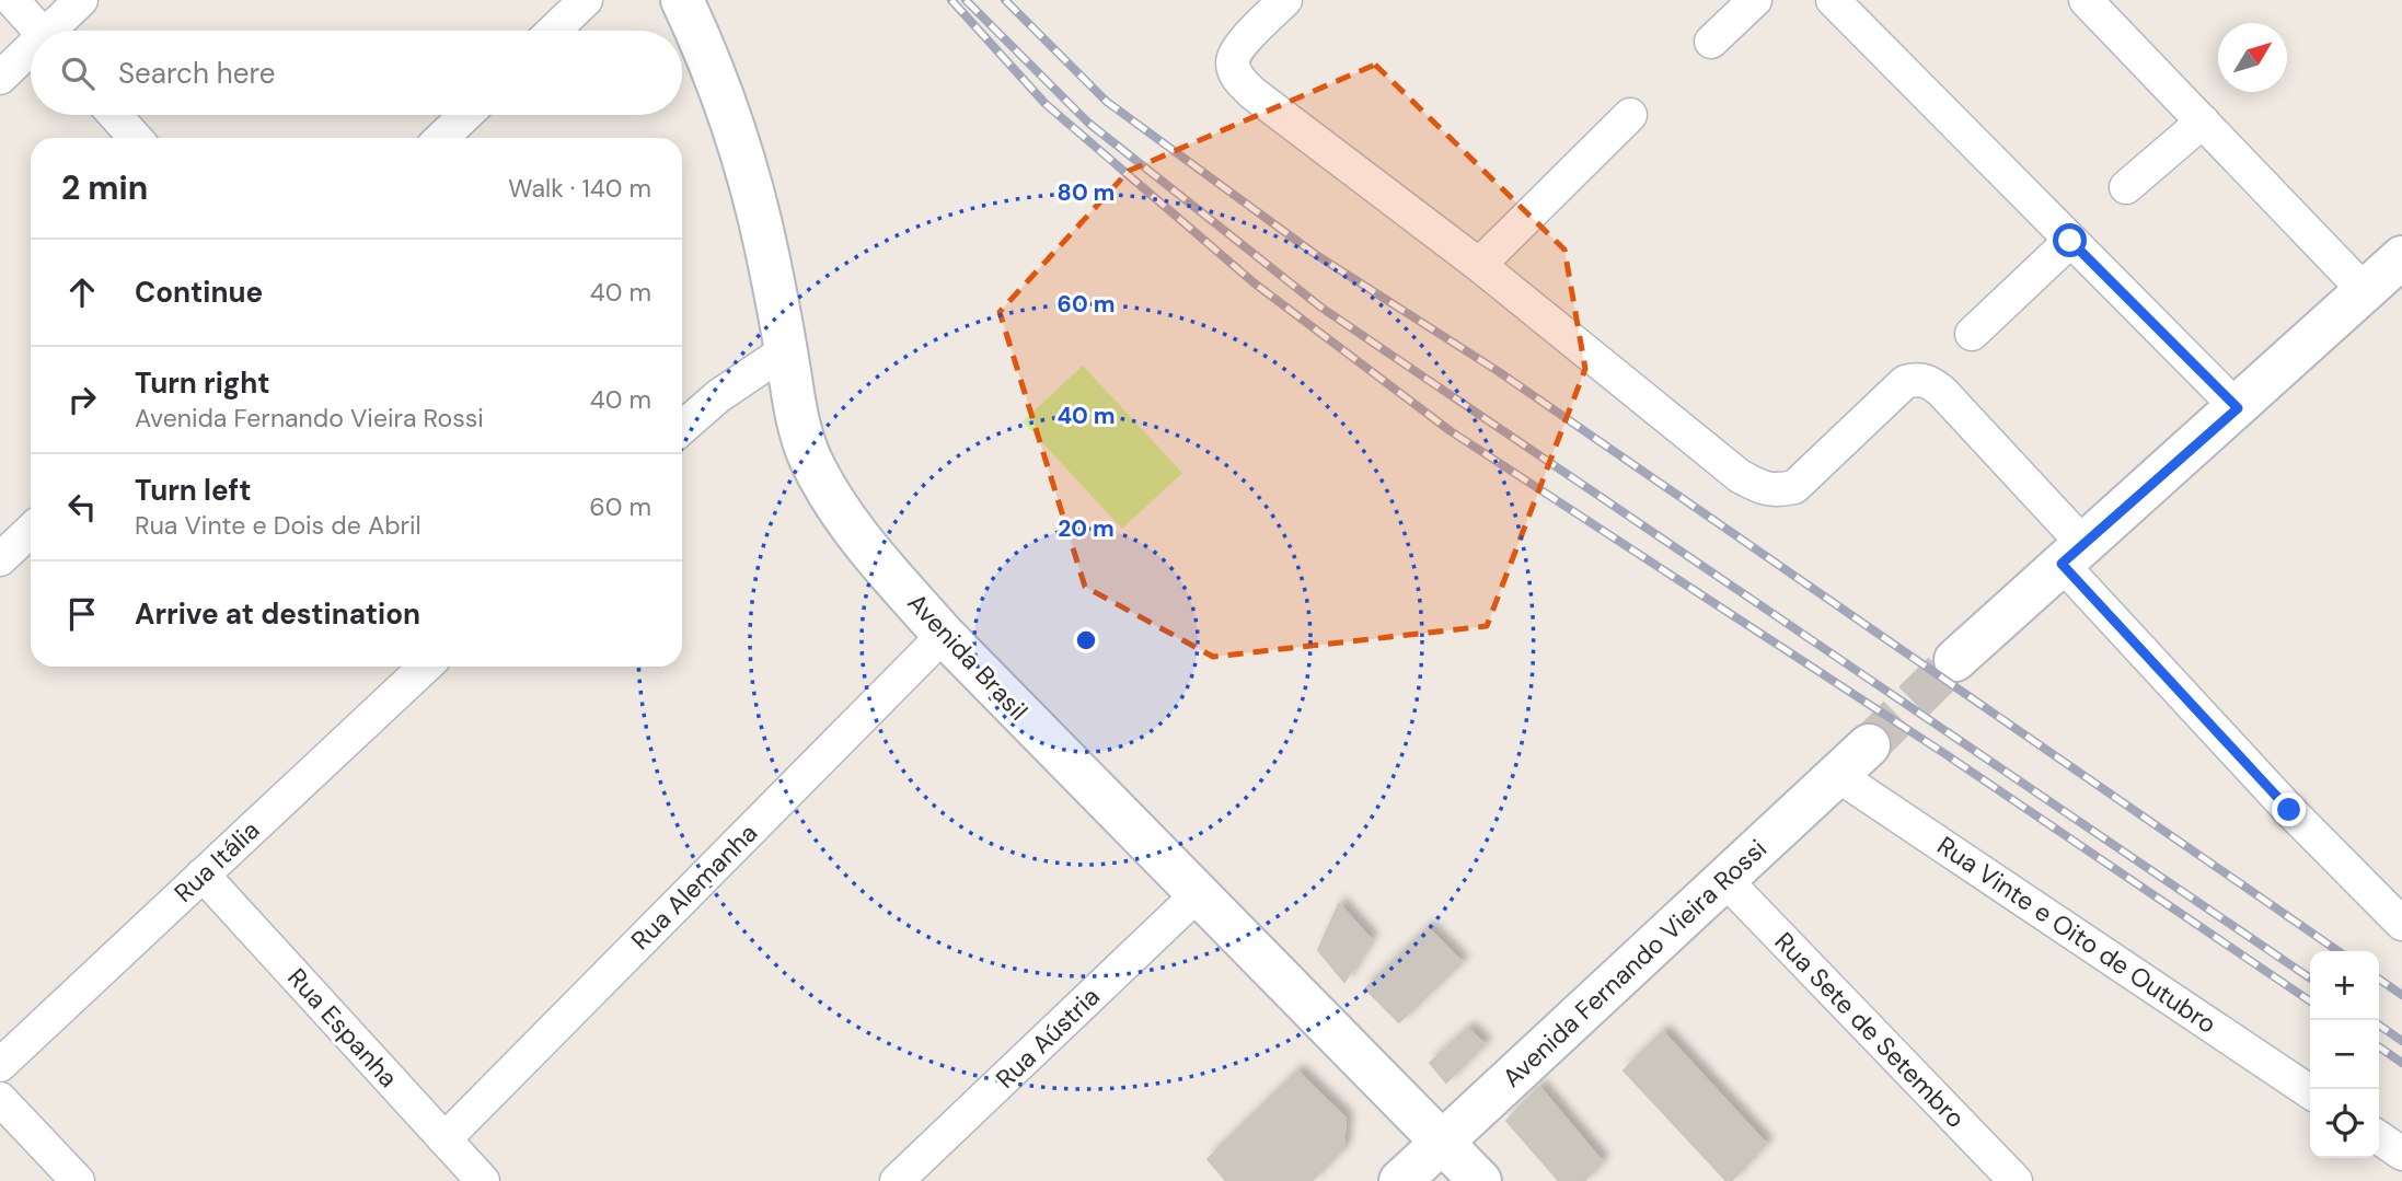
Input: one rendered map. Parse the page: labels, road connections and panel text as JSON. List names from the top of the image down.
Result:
{
  "streets": {
    "street": [
      "Avenida Brasil",
      "Rua Itália",
      "Rua Alemanha",
      "Rua Vinte e Oito de Outubro",
      "Avenida Fernando Vieira Rossi",
      "Rua Espanha",
      "Rua Sete de Setembro",
      "Rua Aústria"
    ]
  },
  "crossings": [
    ["Avenida Brasil", "Rua Alemanha"],
    ["Avenida Brasil", "Avenida Fernando Vieira Rossi"],
    ["Avenida Brasil", "Rua Aústria"],
    ["Rua Itália", "Rua Espanha"],
    ["Rua Alemanha", "Rua Espanha"],
    ["Rua Vinte e Oito de Outubro", "Avenida Fernando Vieira Rossi"],
    ["Avenida Fernando Vieira Rossi", "Rua Sete de Setembro"]
  ],
  "north": "top right",
  "page": {
    "search": "Search here",
    "heading": ["2 min", "Walk · 140 m"],
    "list": [
      ["Continue", "40 m"],
      ["Turn right", "Avenida Fernando Vieira Rossi", "40 m"],
      ["Turn left", "Rua Vinte e Dois de Abril", "60 m"],
      "Arrive at destination"
    ],
    "map_buttons": ["+", "−"]
  },
  "rings": [
    "80 m",
    "60 m",
    "40 m",
    "20 m"
  ]
}
